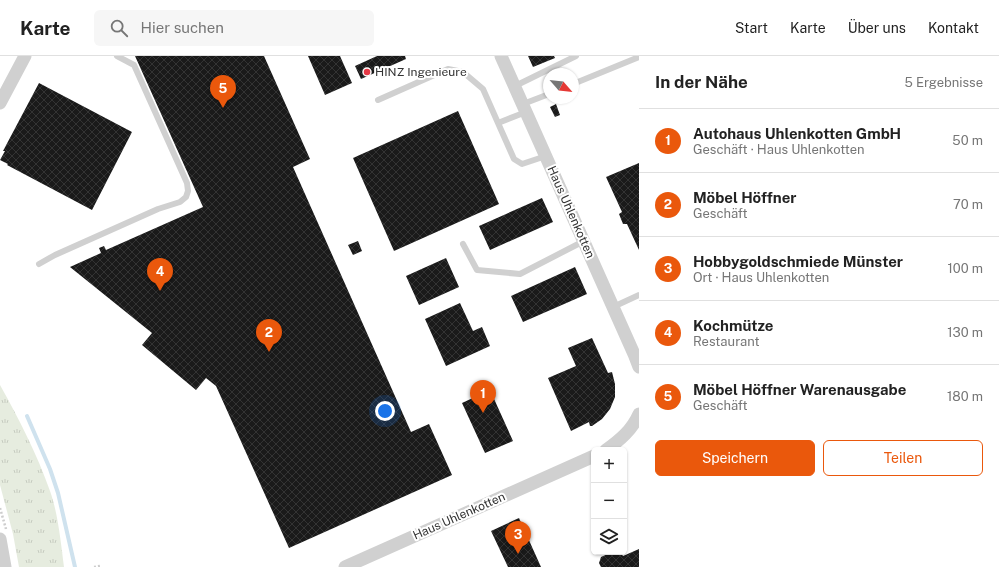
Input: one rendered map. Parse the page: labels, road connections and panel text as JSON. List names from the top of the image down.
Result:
{
  "streets": {
    "street": ["Haus Uhlenkotten"]
  },
  "places": ["HINZ Ingenieure"],
  "north": "bottom right",
  "page": {
    "header": "Karte",
    "search": "Hier suchen",
    "nav": [
      "Start",
      "Karte",
      "Über uns",
      "Kontakt"
    ],
    "heading": ["In der Nähe", "5 Ergebnisse"],
    "pins": [
      "5",
      "4",
      "2",
      "1",
      "3"
    ],
    "list": [
      {
        "mark": "1",
        "name": "Autohaus Uhlenkotten GmbH",
        "note": "Geschäft · Haus Uhlenkotten",
        "value": "50 m"
      },
      {
        "mark": "2",
        "name": "Möbel Höffner",
        "note": "Geschäft",
        "value": "70 m"
      },
      {
        "mark": "3",
        "name": "Hobbygoldschmiede Münster",
        "note": "Ort · Haus Uhlenkotten",
        "value": "100 m"
      },
      {
        "mark": "4",
        "name": "Kochmütze",
        "note": "Restaurant",
        "value": "130 m"
      },
      {
        "mark": "5",
        "name": "Möbel Höffner Warenausgabe",
        "note": "Geschäft",
        "value": "180 m"
      }
    ],
    "buttons": ["Speichern", "Teilen"],
    "map_buttons": ["+", "−"]
  }
}
